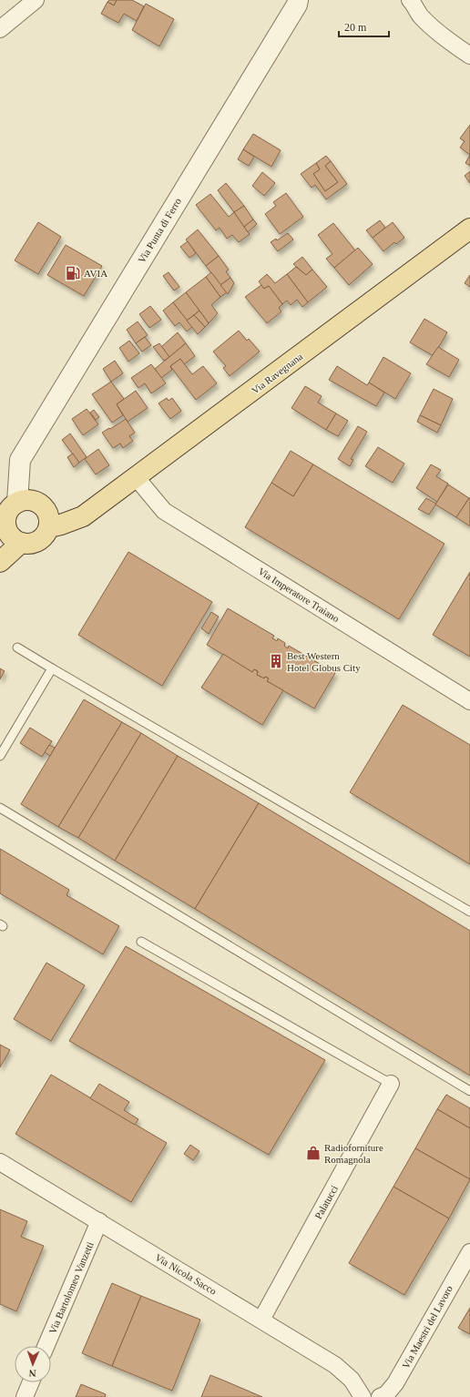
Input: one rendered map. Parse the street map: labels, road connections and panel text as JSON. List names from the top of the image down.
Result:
{
  "streets": {
    "main road": ["Via Ravegnana"],
    "street": [
      "Via Punta di Ferro",
      "Via Imperatore Traiano",
      "Palatucci",
      "Via Nicola Sacco",
      "Via Bartolomeo Vanzetti",
      "Via Maestri del Lavoro"
    ]
  },
  "crossings": [
    ["Via Punta di Ferro", "Via Ravegnana"],
    ["Via Ravegnana", "Via Imperatore Traiano"],
    ["Palatucci", "Via Nicola Sacco"],
    ["Via Nicola Sacco", "Via Bartolomeo Vanzetti"]
  ],
  "places": {
    "fuel station": ["AVIA"],
    "building": ["Best Western Hotel Globus City"],
    "shop": ["Radioforniture Romagnola"]
  },
  "scale_bar": "20 m",
  "north": "bottom"
}
